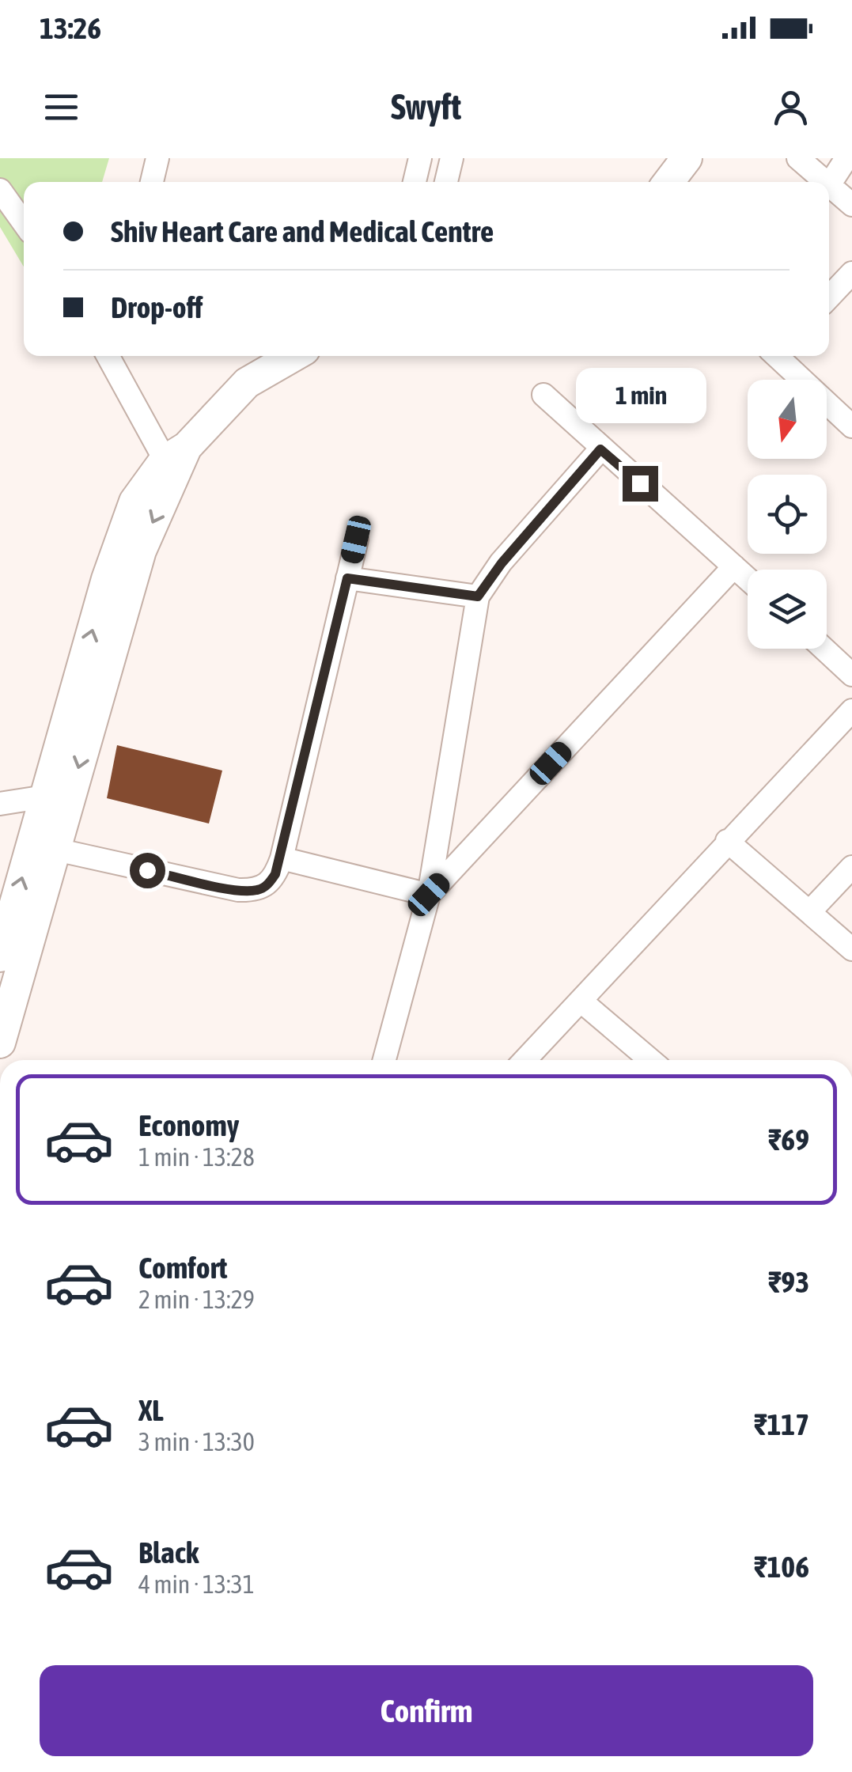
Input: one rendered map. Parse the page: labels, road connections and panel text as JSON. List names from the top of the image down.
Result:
{
  "north": "bottom",
  "page": {
    "status": "13:26",
    "header": "Swyft",
    "banner": ["Shiv Heart Care and Medical Centre", "Drop-off"],
    "bubble": "1 min",
    "list": [
      {
        "name": "Economy",
        "note": "1 min · 13:28",
        "value": "₹69"
      },
      {
        "name": "Comfort",
        "note": "2 min · 13:29",
        "value": "₹93"
      },
      {
        "name": "XL",
        "note": "3 min · 13:30",
        "value": "₹117"
      },
      {
        "name": "Black",
        "note": "4 min · 13:31",
        "value": "₹106"
      }
    ],
    "buttons": "Confirm"
  }
}
